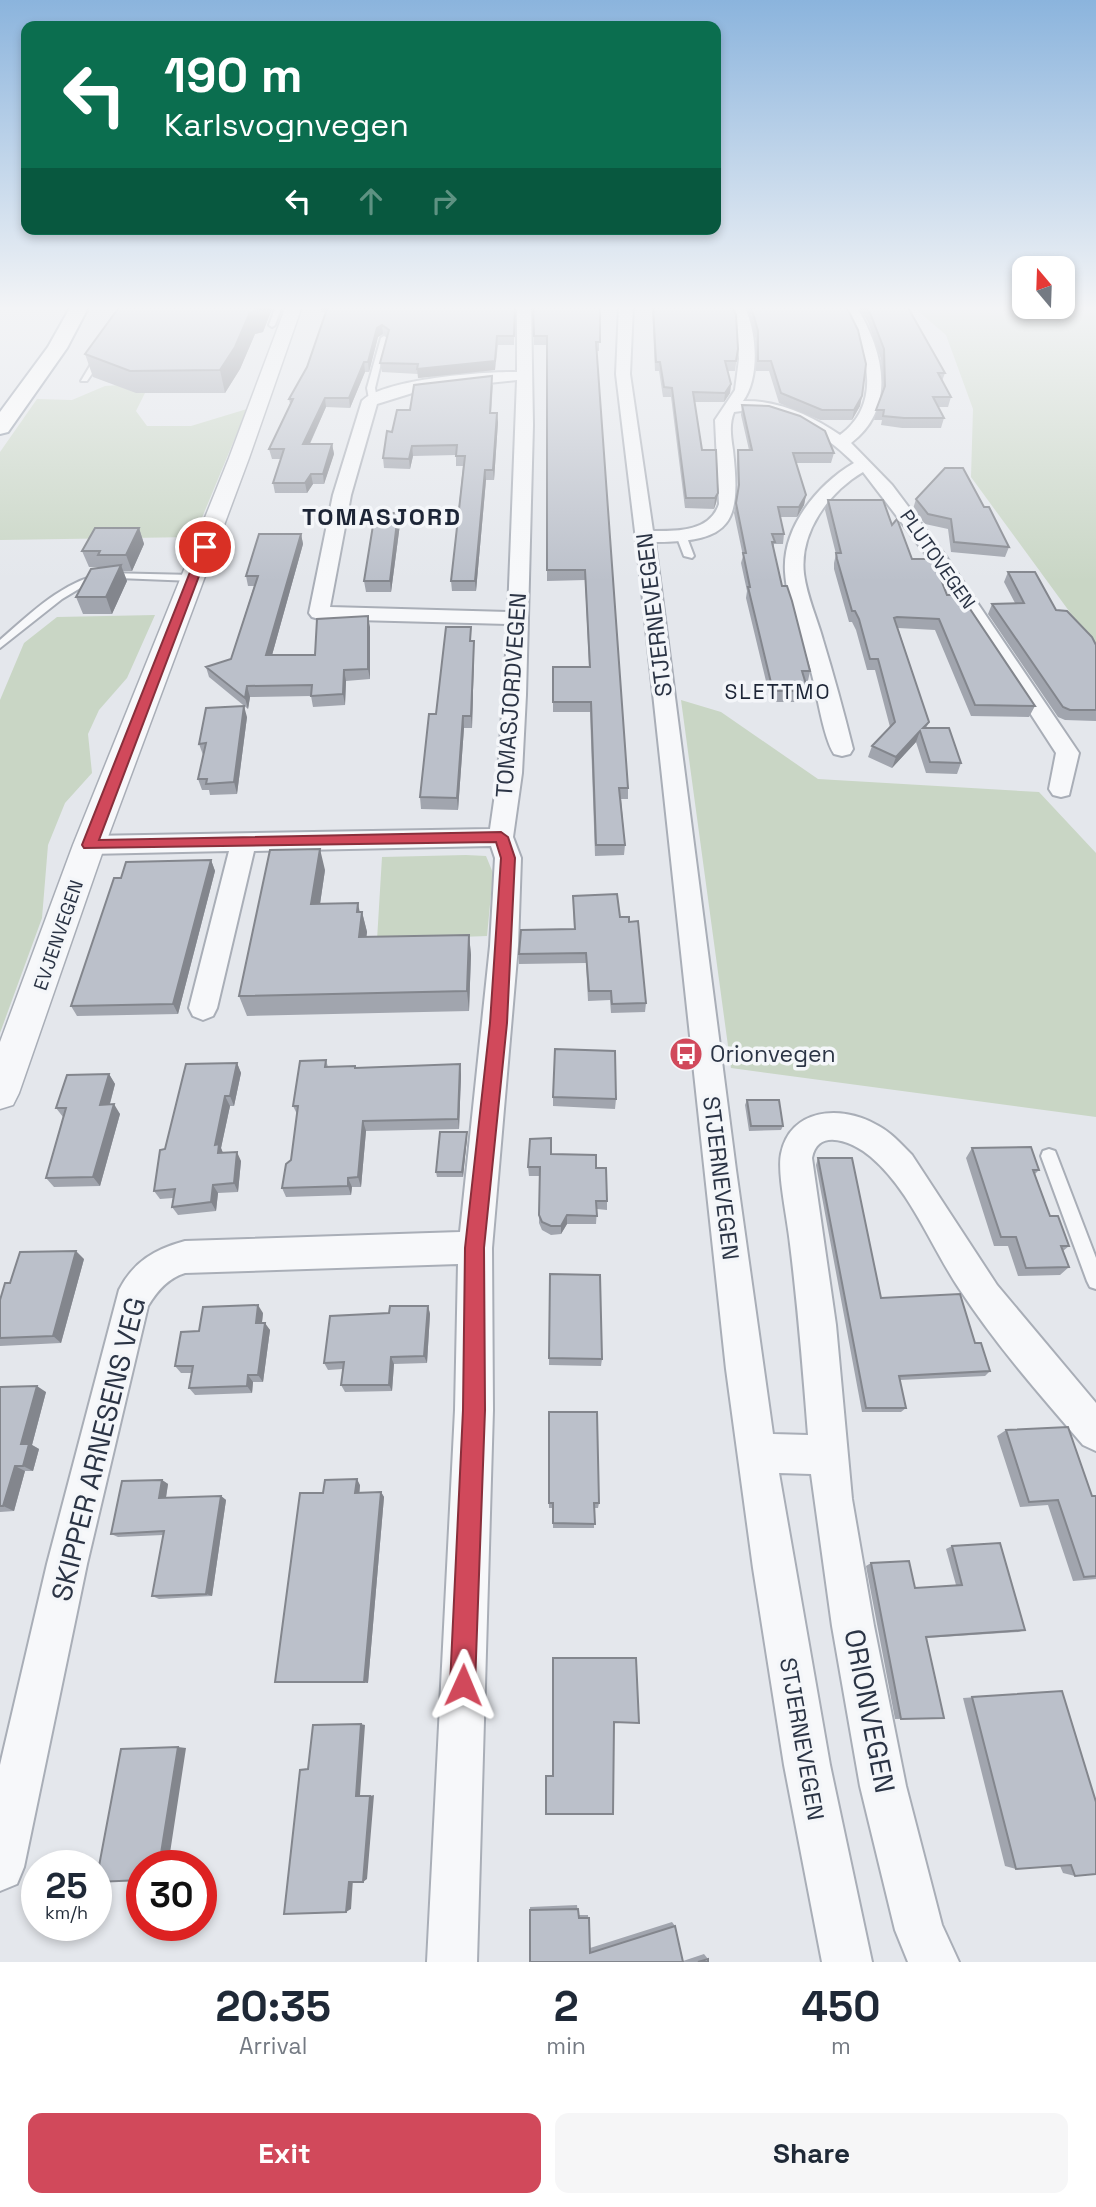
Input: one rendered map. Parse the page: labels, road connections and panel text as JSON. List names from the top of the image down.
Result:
{
  "streets": {
    "street": [
      "PLUTOVEGEN",
      "STJERNEVEGEN",
      "TOMASJORDVEGEN",
      "EVJENVEGEN",
      "SKIPPER ARNESENS VEG",
      "ORIONVEGEN"
    ]
  },
  "crossings": [
    ["TOMASJORDVEGEN", "SKIPPER ARNESENS VEG"]
  ],
  "districts": ["TOMASJORD", "SLETTMO"],
  "places": {
    "bus stop": ["Orionvegen"]
  },
  "north": "top",
  "page": {
    "turn": ["190 m", "Karlsvognvegen"],
    "speed": "25 km/h",
    "limit": "30",
    "eta": [
      "20:35",
      "Arrival",
      "2",
      "min",
      "450",
      "m"
    ],
    "buttons": ["Exit", "Share"]
  }
}
